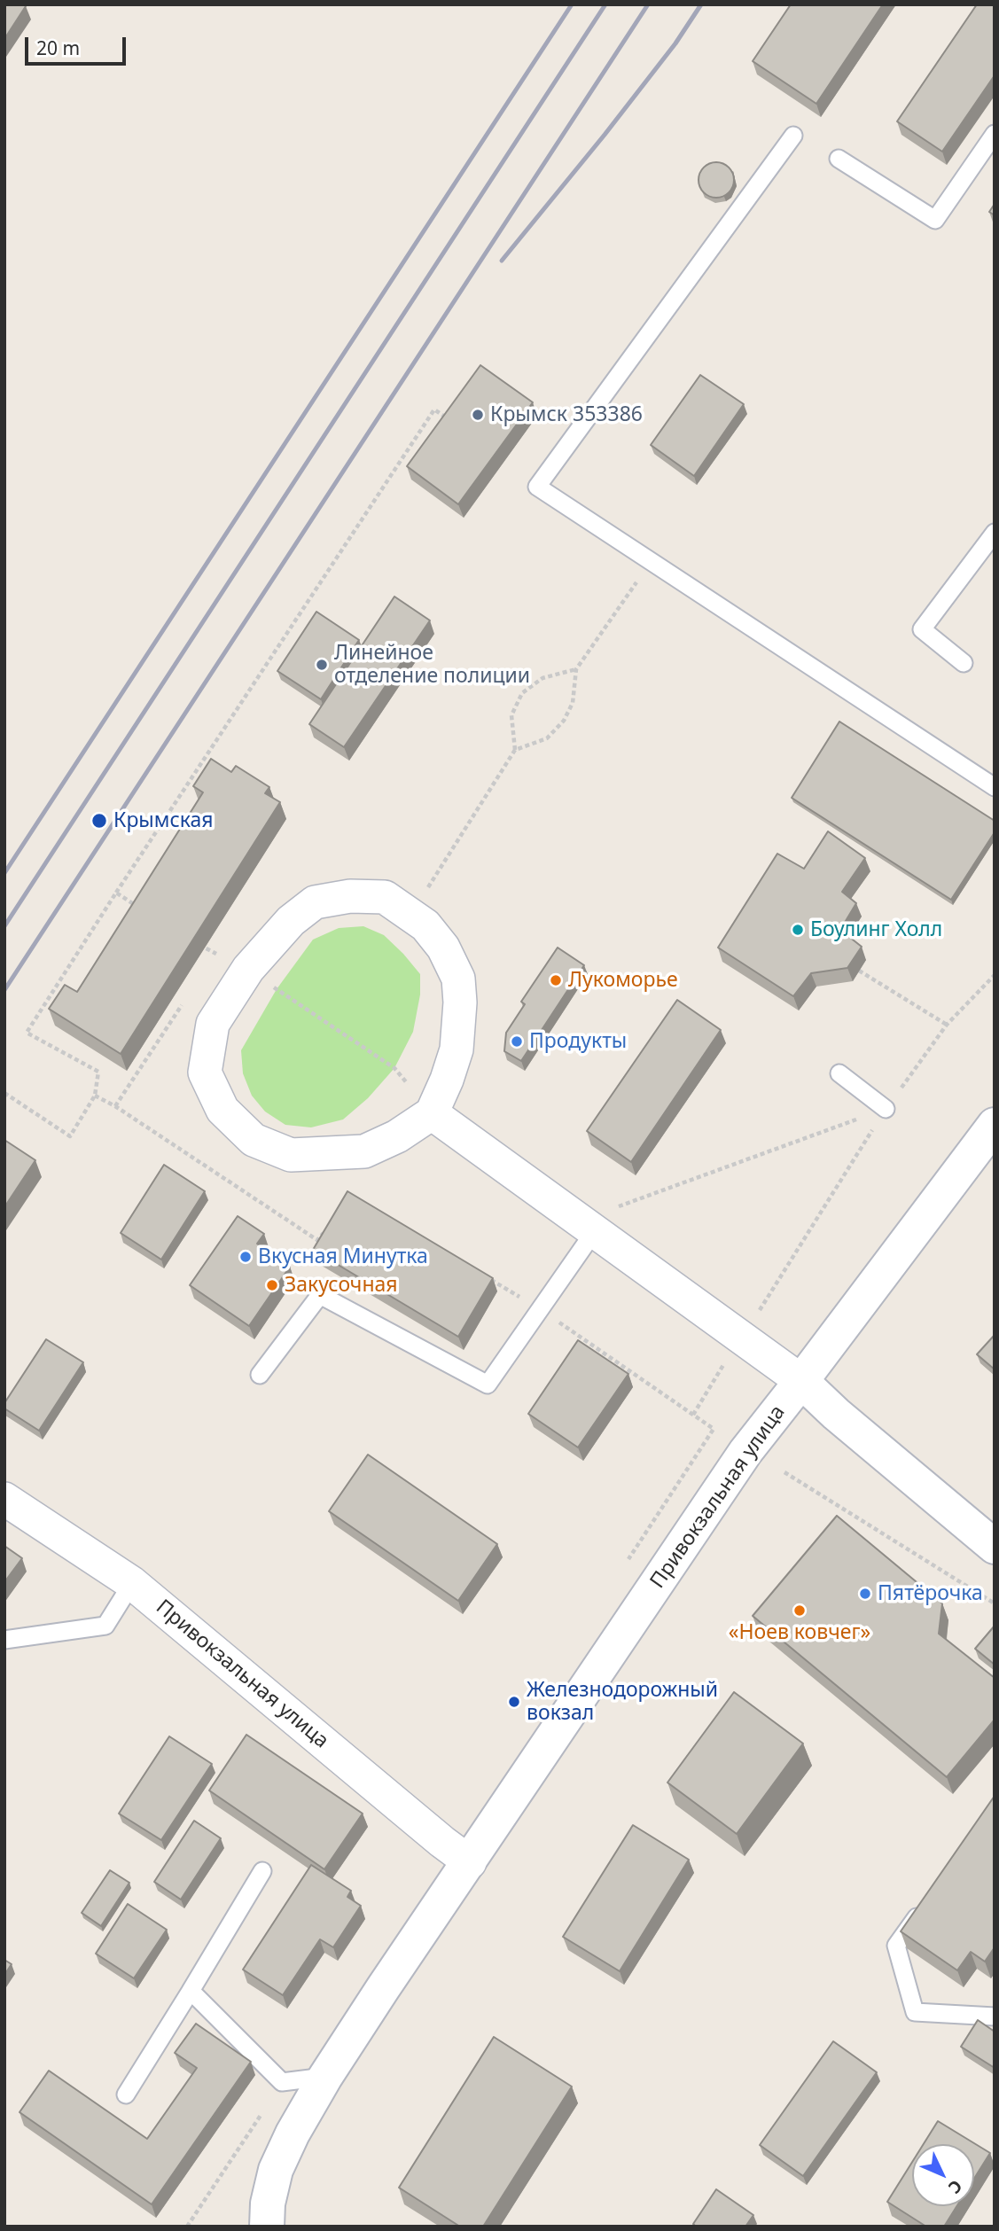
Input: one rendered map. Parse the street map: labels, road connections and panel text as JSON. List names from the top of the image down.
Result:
{
  "streets": {
    "main road": ["Привокзальная улица"]
  },
  "places": [
    "Крымск 353386",
    "Линейное отделение полиции",
    "Крымская",
    "Боулинг Холл",
    "Лукоморье",
    "Продукты",
    "Вкусная Минутка",
    "Закусочная",
    "Пятёрочка",
    "«Ноев ковчег»",
    "Железнодорожный вокзал"
  ],
  "scale_bar": "20 m",
  "north": "bottom right"
}
